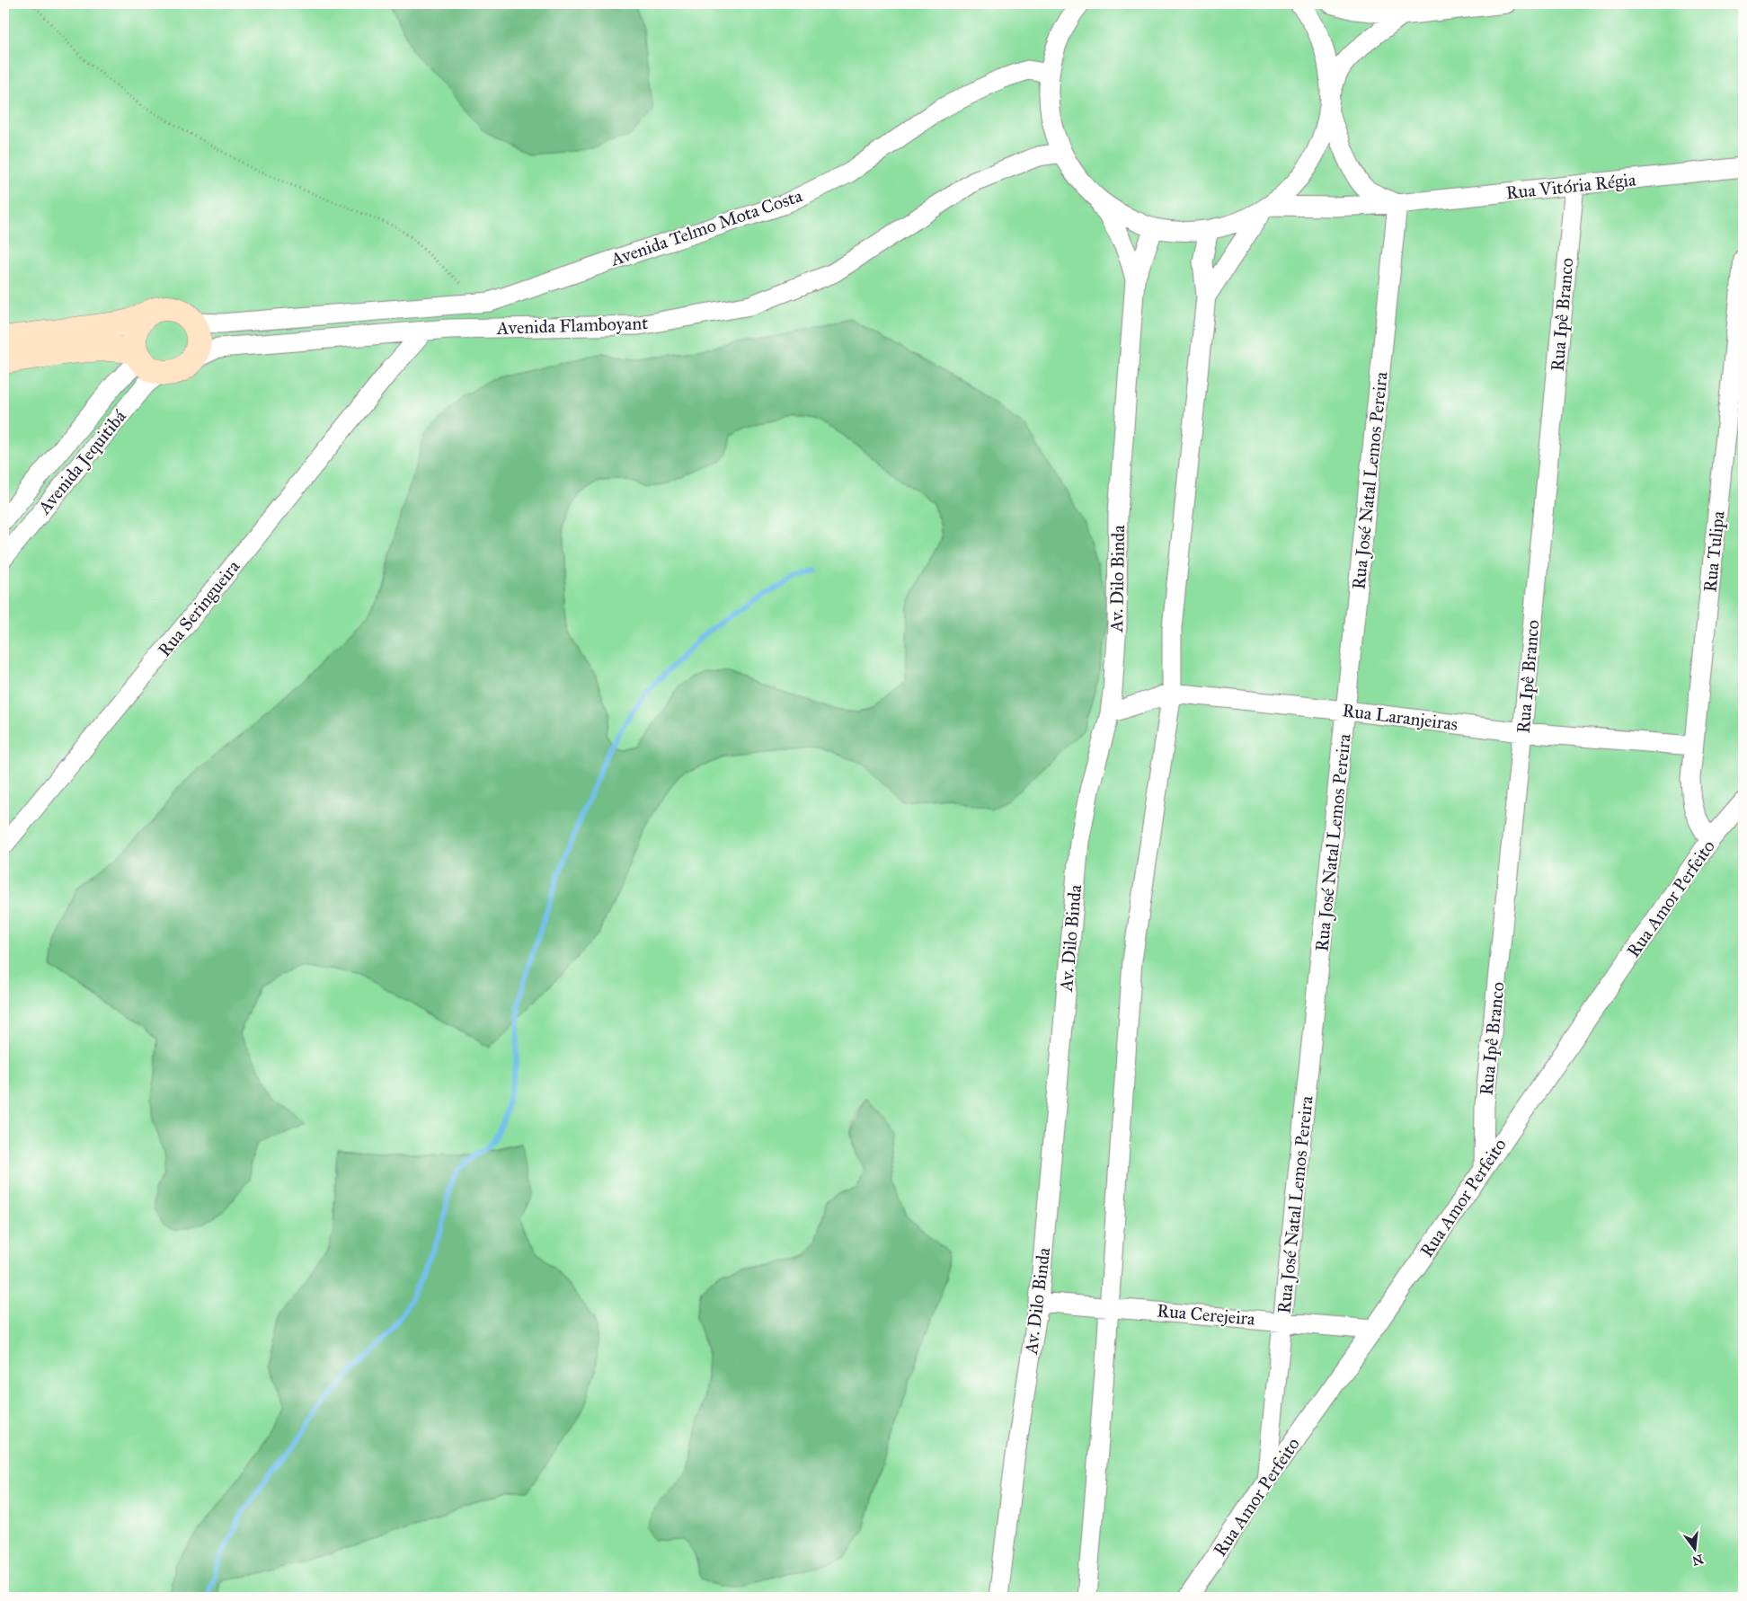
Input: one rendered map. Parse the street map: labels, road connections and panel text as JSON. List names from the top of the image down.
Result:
{
  "streets": {
    "street": [
      "Rua Vitória Régia",
      "Avenida Telmo Mota Costa",
      "Rua Ipê Branco",
      "Avenida Flamboyant",
      "Avenida Jequitibá",
      "Rua José Natal Lemos Pereira",
      "Rua Tulipa",
      "Av. Dilo Binda",
      "Rua Seringueira",
      "Rua Laranjeiras",
      "Rua Amor Perfeito",
      "Rua Cerejeira"
    ]
  },
  "crossings": [
    ["Rua Vitória Régia", "Rua Ipê Branco"],
    ["Rua Vitória Régia", "Rua José Natal Lemos Pereira"],
    ["Rua Ipê Branco", "Rua Laranjeiras"],
    ["Rua Ipê Branco", "Rua Amor Perfeito"],
    ["Avenida Flamboyant", "Avenida Jequitibá"],
    ["Avenida Flamboyant", "Rua Seringueira"],
    ["Rua José Natal Lemos Pereira", "Rua Laranjeiras"],
    ["Rua José Natal Lemos Pereira", "Rua Amor Perfeito"],
    ["Rua José Natal Lemos Pereira", "Rua Cerejeira"],
    ["Rua Tulipa", "Rua Laranjeiras"],
    ["Rua Tulipa", "Rua Amor Perfeito"],
    ["Av. Dilo Binda", "Rua Laranjeiras"],
    ["Av. Dilo Binda", "Rua Cerejeira"],
    ["Rua Amor Perfeito", "Rua Cerejeira"]
  ],
  "north": "bottom"
}
